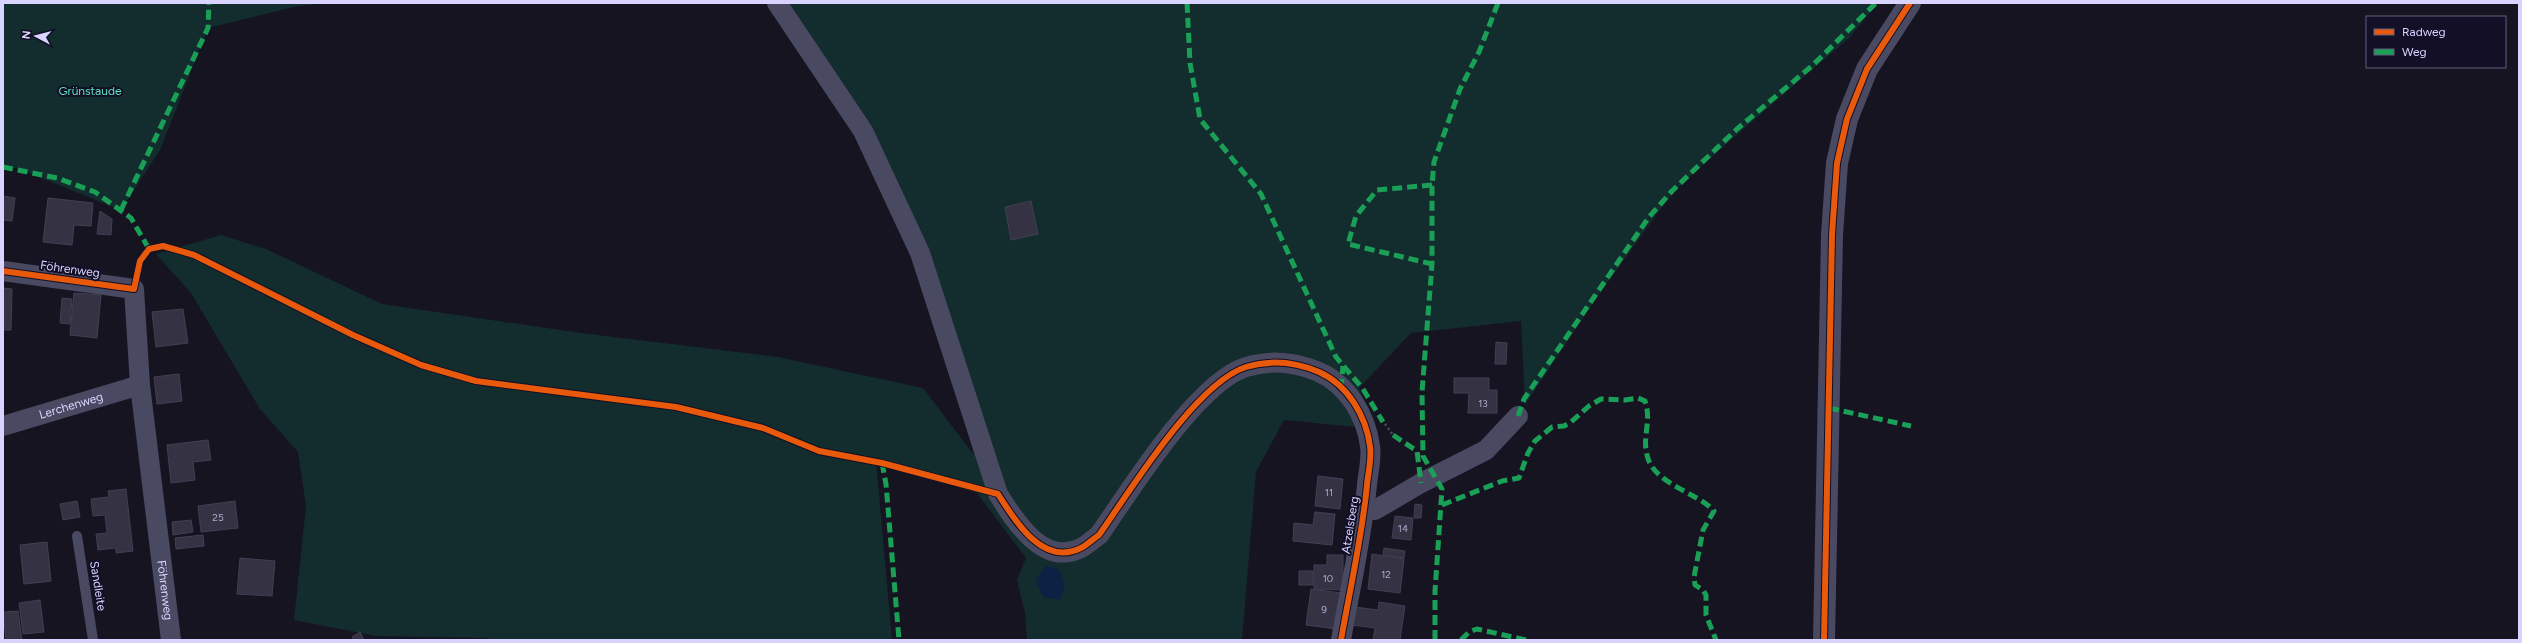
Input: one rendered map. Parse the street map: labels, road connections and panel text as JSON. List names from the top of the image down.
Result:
{
  "streets": {
    "street": ["Föhrenweg", "Lerchenweg", "Atzelsberg"],
    "lane": ["Sandleite"]
  },
  "crossings": [
    ["Föhrenweg", "Lerchenweg"]
  ],
  "parks": ["Grünstaude"],
  "house_numbers": [
    "13",
    "11",
    "25",
    "14",
    "12",
    "10",
    "9"
  ],
  "legend": ["Radweg", "Weg"],
  "north": "left"
}
